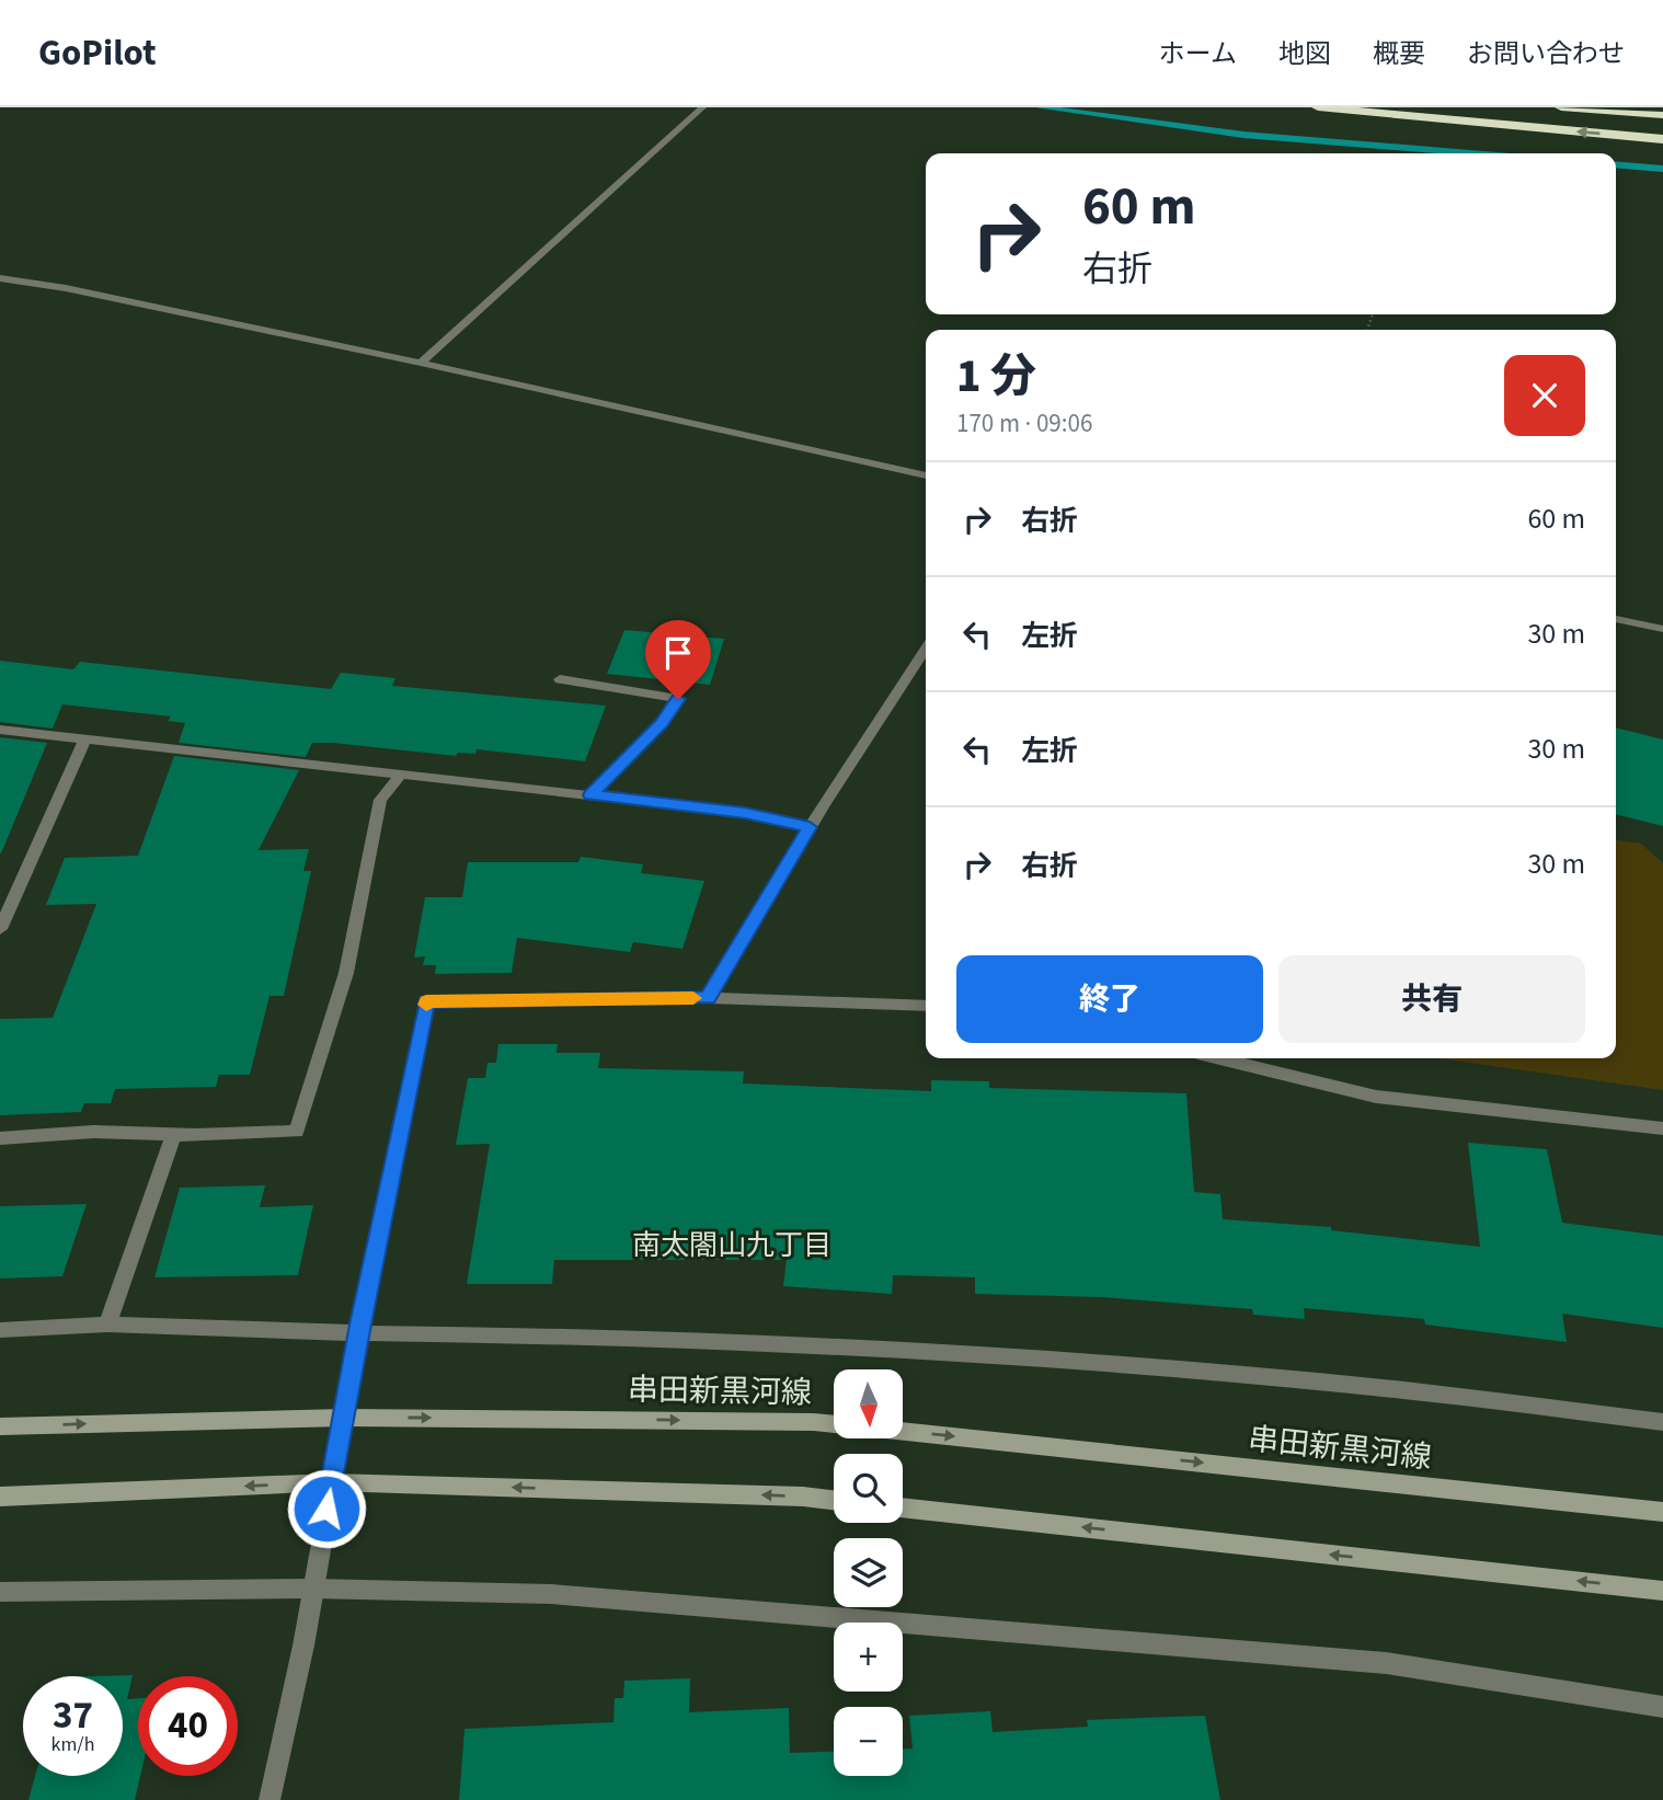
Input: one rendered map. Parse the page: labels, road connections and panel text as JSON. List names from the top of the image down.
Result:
{
  "streets": {
    "main road": ["串田新黒河線"]
  },
  "districts": ["南太閤山九丁目"],
  "north": "bottom",
  "page": {
    "header": "GoPilot",
    "nav": [
      "ホーム",
      "地図",
      "概要",
      "お問い合わせ"
    ],
    "turn": ["60 m", "右折"],
    "heading": ["1 分", "170 m · 09:06"],
    "list": [
      {
        "name": "右折",
        "value": "60 m"
      },
      {
        "name": "左折",
        "value": "30 m"
      },
      {
        "name": "左折",
        "value": "30 m"
      },
      {
        "name": "右折",
        "value": "30 m"
      }
    ],
    "buttons": ["終了", "共有"],
    "map_buttons": ["+", "−"],
    "speed": "37 km/h",
    "limit": "40"
  }
}
